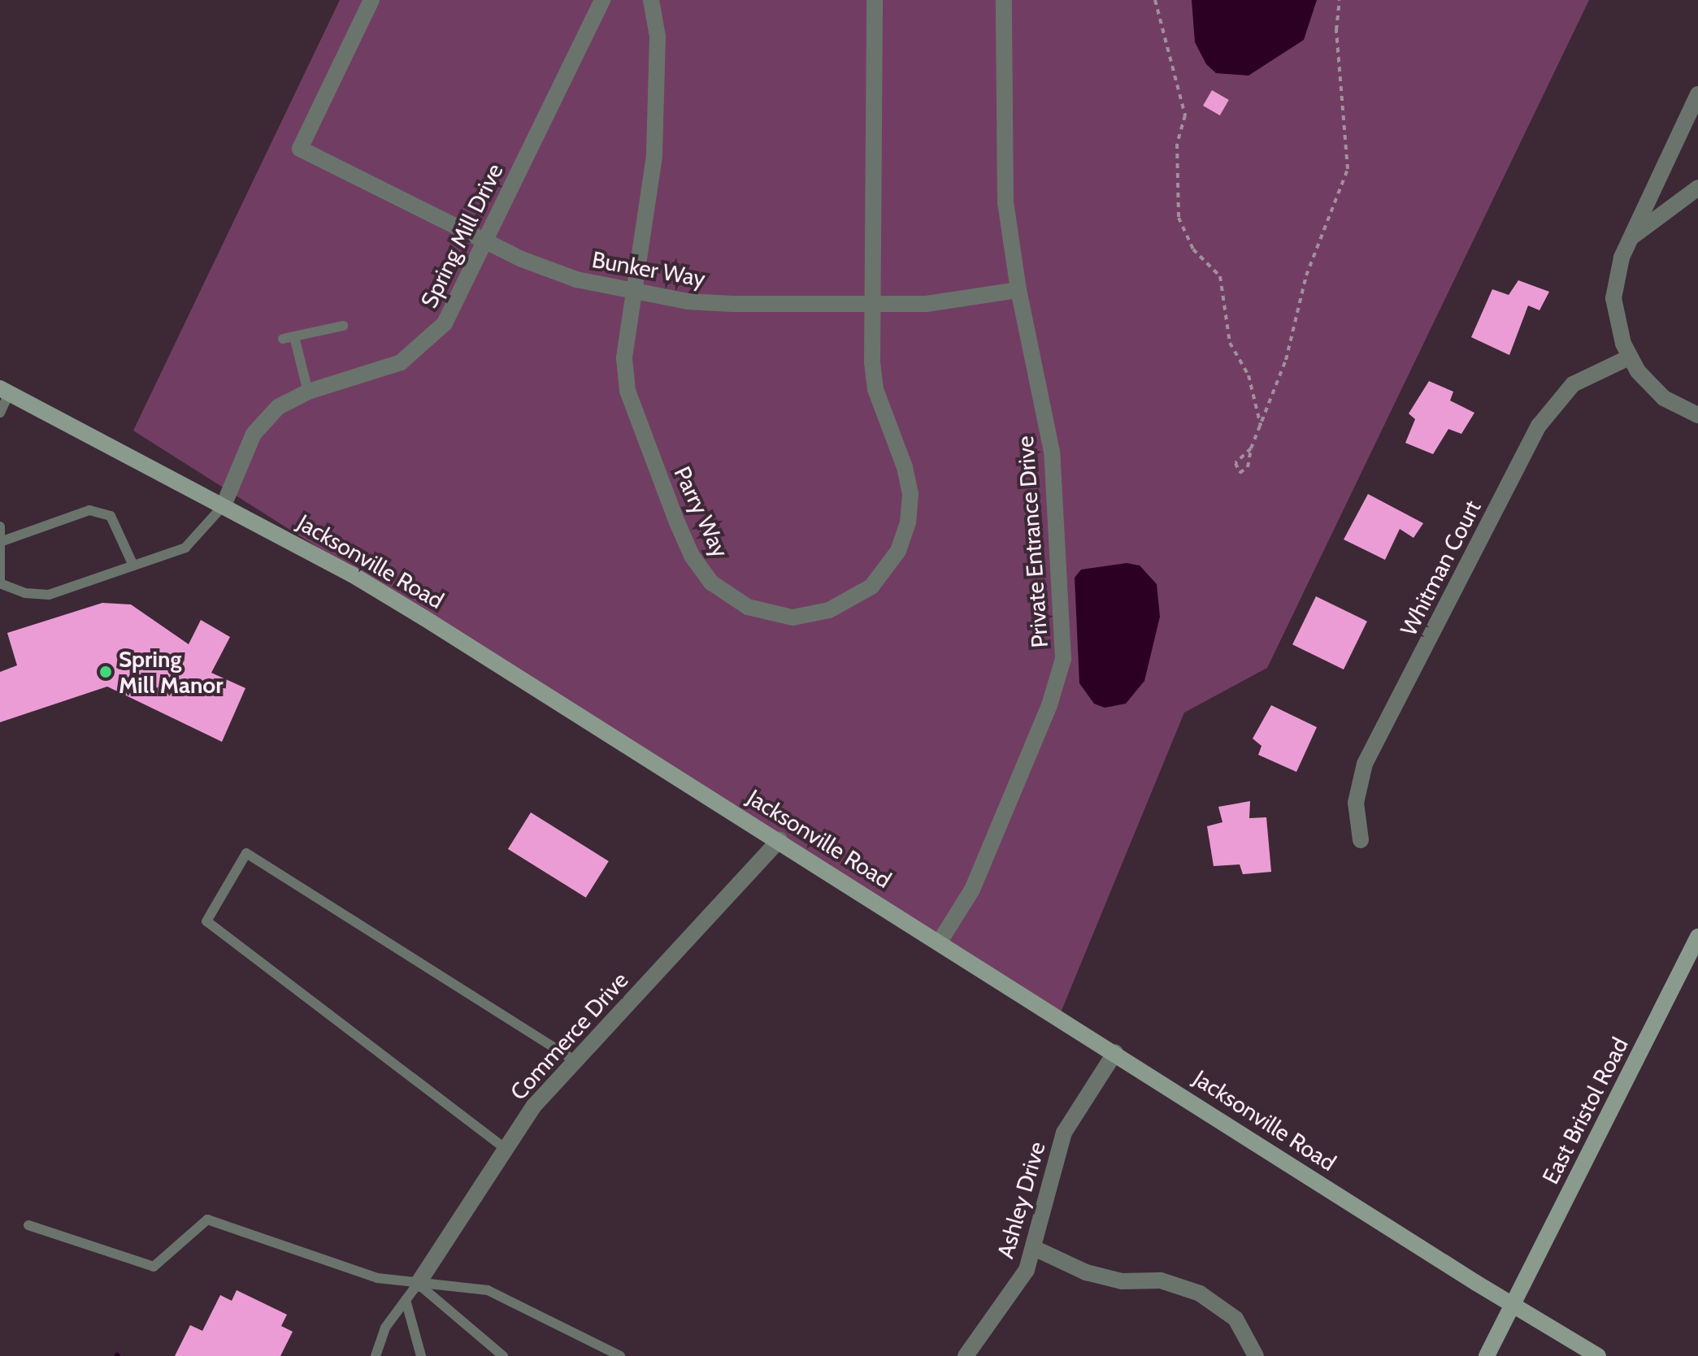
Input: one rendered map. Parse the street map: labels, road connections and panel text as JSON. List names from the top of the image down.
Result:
{
  "streets": {
    "main road": ["Jacksonville Road", "East Bristol Road"],
    "street": [
      "Spring Mill Drive",
      "Bunker Way",
      "Parry Way",
      "Private Entrance Drive",
      "Whitman Court",
      "Commerce Drive",
      "Ashley Drive"
    ]
  },
  "crossings": [
    ["Spring Mill Drive", "Bunker Way"],
    ["Spring Mill Drive", "Jacksonville Road"],
    ["Bunker Way", "Parry Way"],
    ["Bunker Way", "Private Entrance Drive"],
    ["Private Entrance Drive", "Jacksonville Road"],
    ["Jacksonville Road", "Commerce Drive"],
    ["Jacksonville Road", "East Bristol Road"],
    ["Jacksonville Road", "Ashley Drive"]
  ],
  "places": ["Spring Mill Manor"]
}
